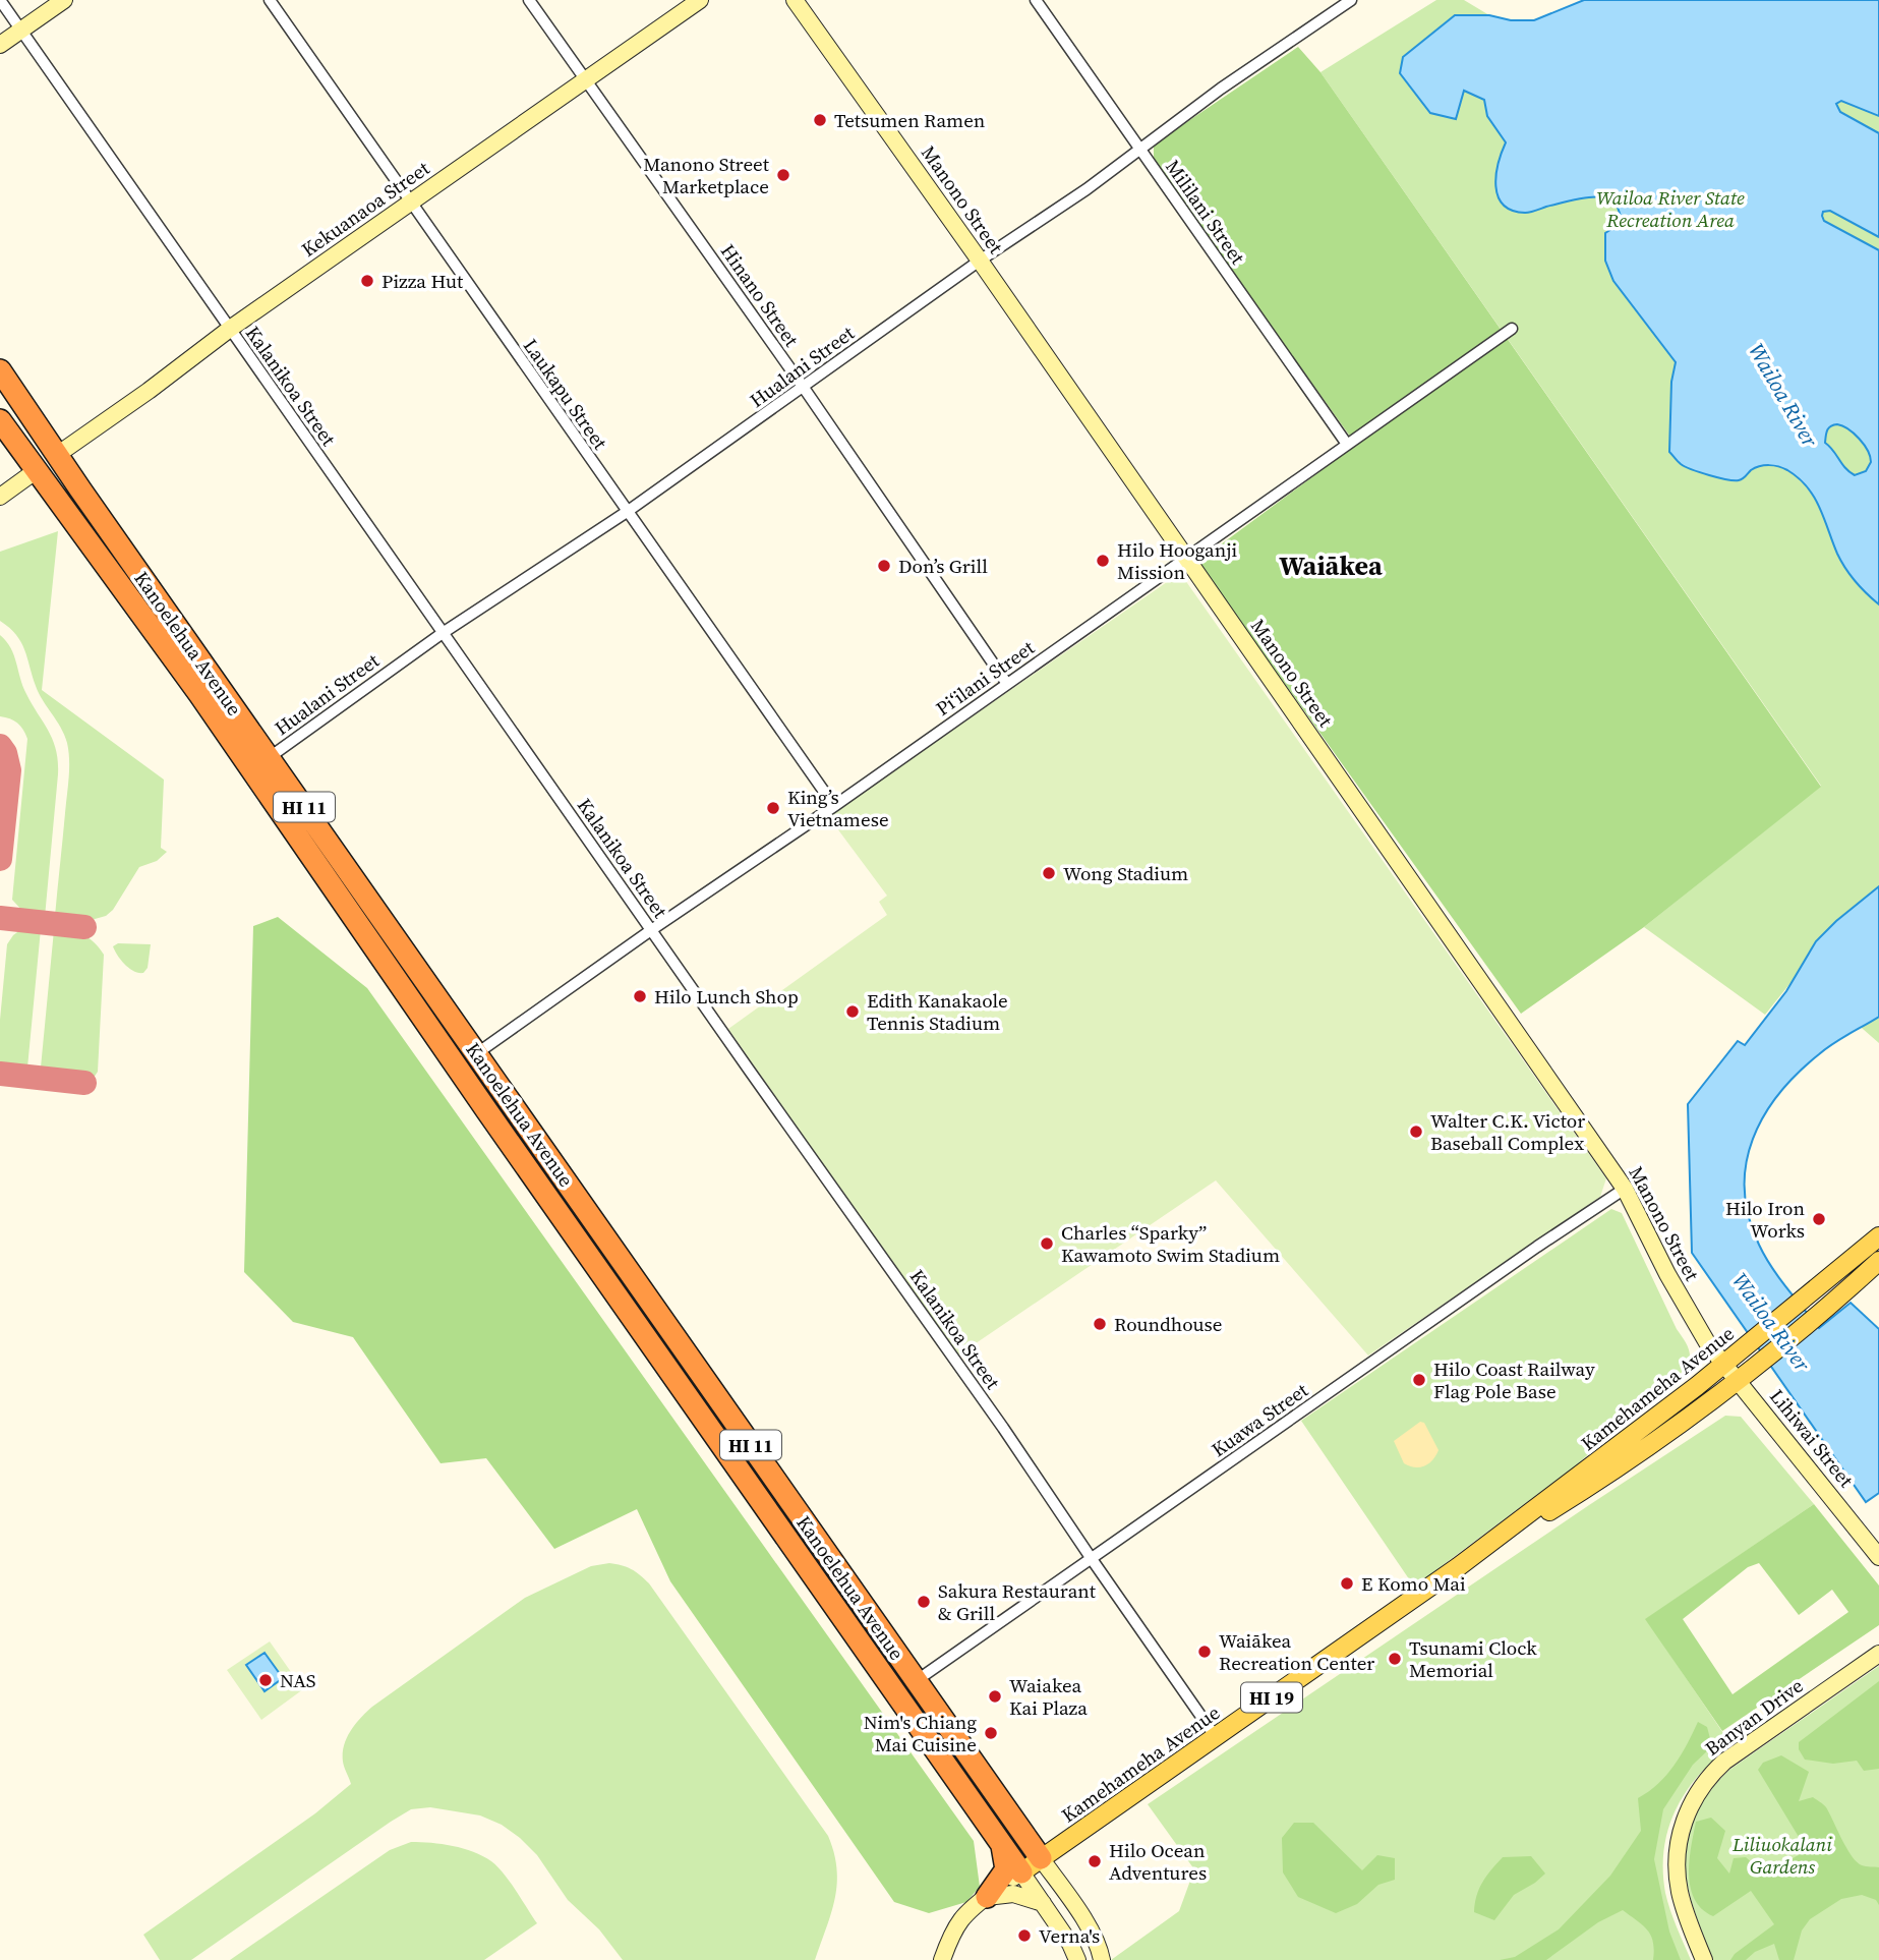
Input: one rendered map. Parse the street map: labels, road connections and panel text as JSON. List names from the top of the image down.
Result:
{
  "streets": {
    "highway": ["Kanoelehua Avenue", "HI 11"],
    "main road": ["Kamehameha Avenue", "HI 19"],
    "street": [
      "Manono Street",
      "Kekuanaoa Street",
      "Mililani Street",
      "Hinano Street",
      "Hualani Street",
      "Kalanikoa Street",
      "Laukapu Street",
      "Pi‘ilani Street",
      "Kuawa Street",
      "Lihiwai Street",
      "Banyan Drive"
    ]
  },
  "crossings": [
    ["Manono Street", "Hualani Street"],
    ["Manono Street", "Pi‘ilani Street"],
    ["Manono Street", "Kamehameha Avenue"],
    ["Manono Street", "Kuawa Street"],
    ["Manono Street", "Lihiwai Street"],
    ["Kekuanaoa Street", "Hinano Street"],
    ["Kekuanaoa Street", "Kalanikoa Street"],
    ["Kekuanaoa Street", "Laukapu Street"],
    ["Kekuanaoa Street", "Kanoelehua Avenue"],
    ["Mililani Street", "Hualani Street"],
    ["Mililani Street", "Pi‘ilani Street"],
    ["Hinano Street", "Hualani Street"],
    ["Hinano Street", "Pi‘ilani Street"],
    ["Hualani Street", "Kalanikoa Street"],
    ["Hualani Street", "Laukapu Street"],
    ["Hualani Street", "Kanoelehua Avenue"],
    ["Kalanikoa Street", "Pi‘ilani Street"],
    ["Kalanikoa Street", "Kamehameha Avenue"],
    ["Kalanikoa Street", "Kuawa Street"],
    ["Laukapu Street", "Pi‘ilani Street"],
    ["Kanoelehua Avenue", "Pi‘ilani Street"],
    ["Kanoelehua Avenue", "Kamehameha Avenue"],
    ["Kanoelehua Avenue", "Kuawa Street"],
    ["Kanoelehua Avenue", "HI 19"],
    ["Kamehameha Avenue", "Lihiwai Street"],
    ["Kamehameha Avenue", "HI 19"]
  ],
  "districts": ["Waiākea"],
  "water": ["Wailoa River"],
  "parks": ["Wailoa River State Recreation Area", "Liliuokalani Gardens"],
  "places": [
    "Tetsumen Ramen",
    "Manono Street Marketplace",
    "Pizza Hut",
    "Hilo Hooganji Mission",
    "Don’s Grill",
    "King’s Vietnamese",
    "Wong Stadium",
    "Hilo Lunch Shop",
    "Edith Kanakaole Tennis Stadium",
    "Walter C.K. Victor Baseball Complex",
    "Hilo Iron Works",
    "Charles “Sparky” Kawamoto Swim Stadium",
    "Roundhouse",
    "Hilo Coast Railway Flag Pole Base",
    "E Komo Mai",
    "Sakura Restaurant & Grill",
    "Waiākea Recreation Center",
    "Tsunami Clock Memorial",
    "NAS",
    "Waiakea Kai Plaza",
    "Nim's Chiang Mai Cuisine",
    "Hilo Ocean Adventures",
    "Verna's"
  ]
}
